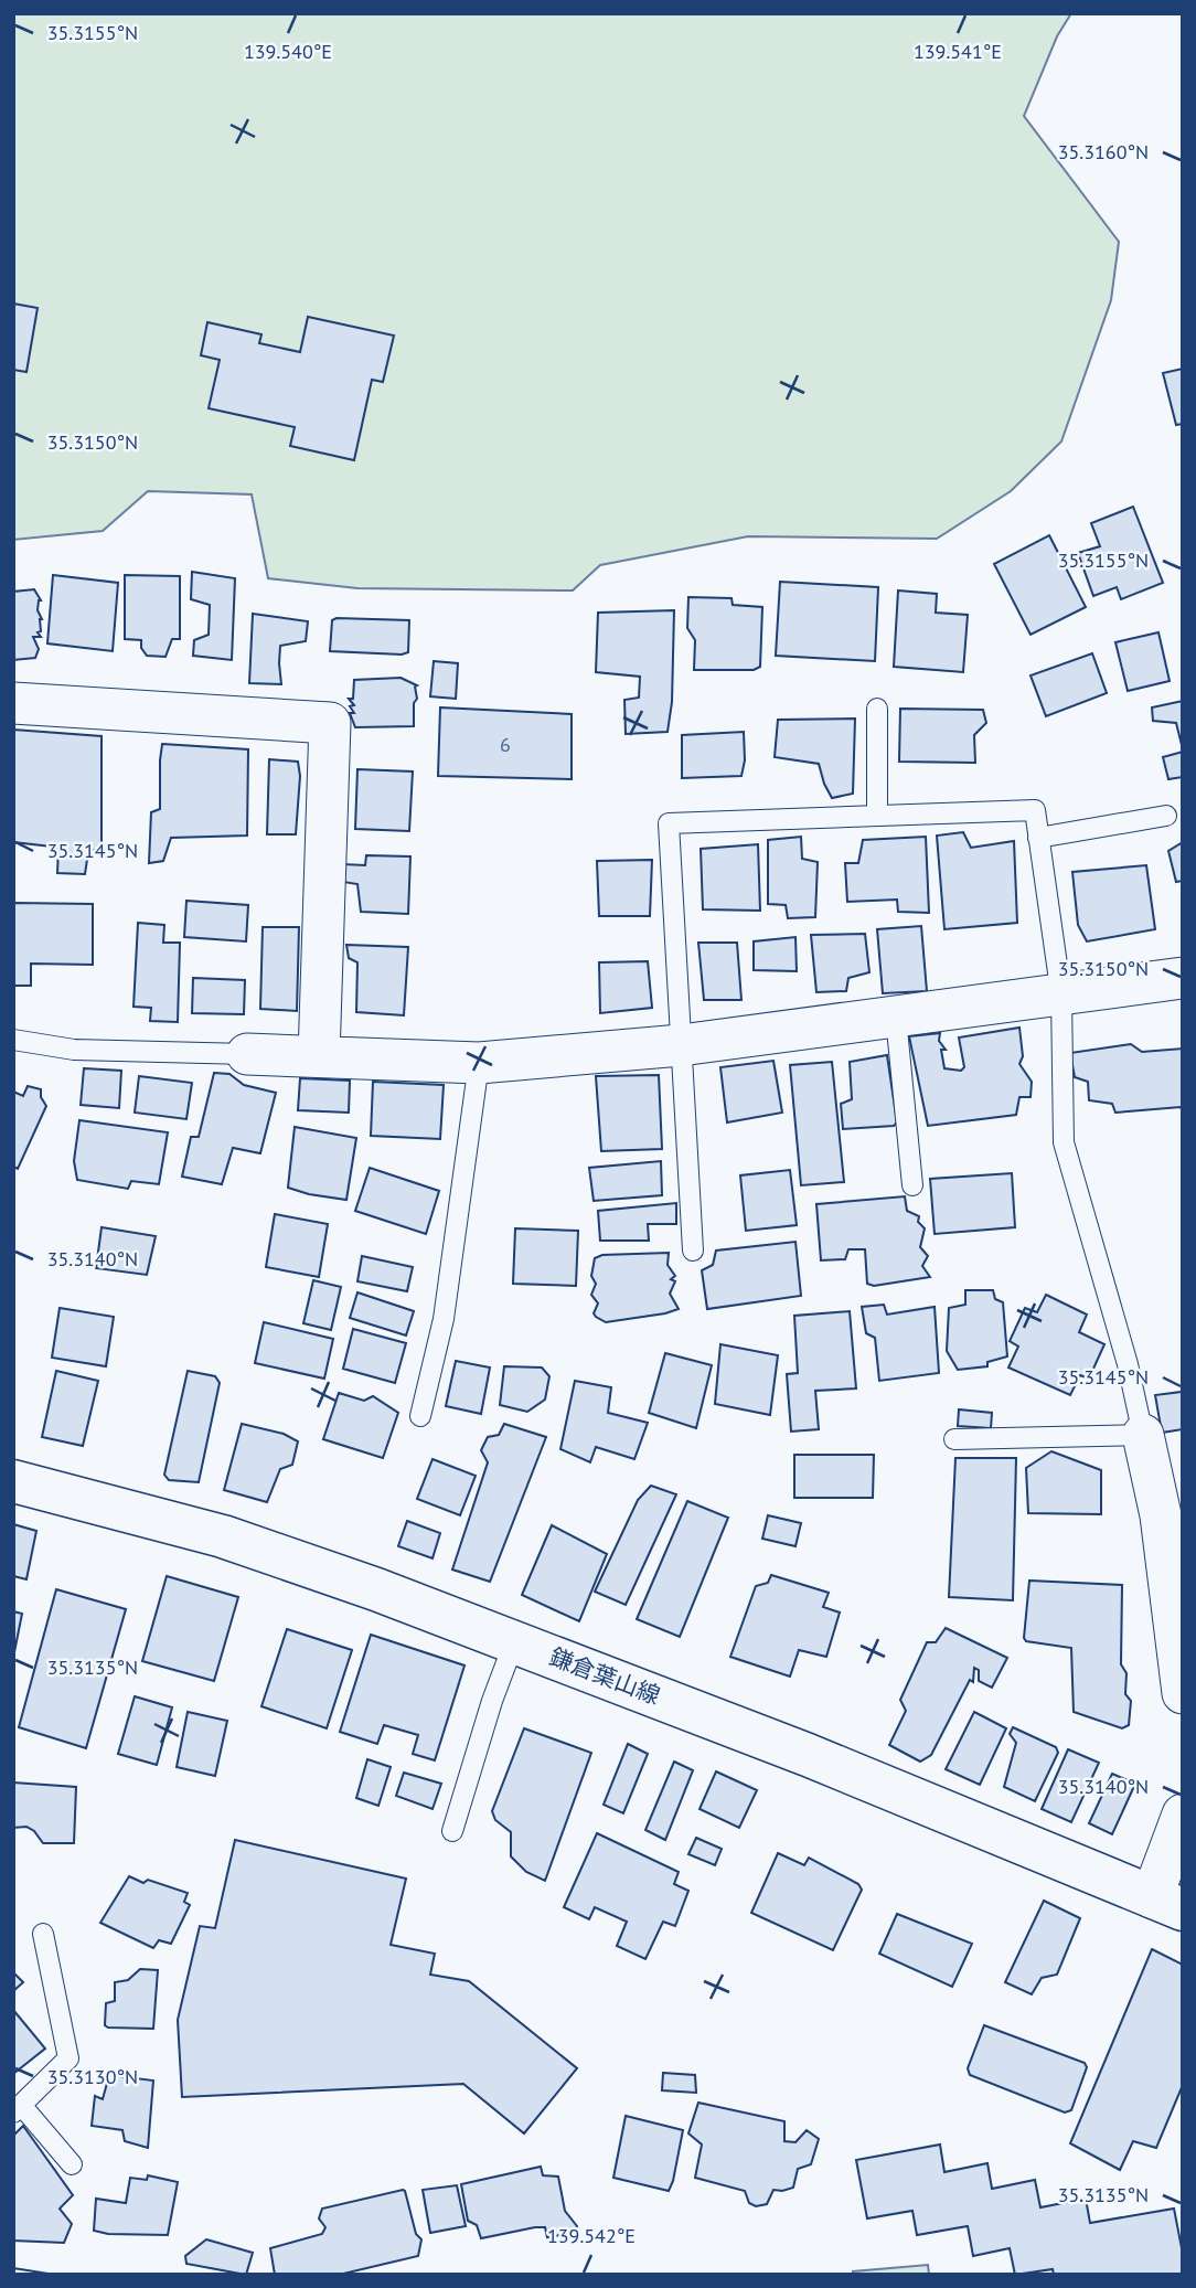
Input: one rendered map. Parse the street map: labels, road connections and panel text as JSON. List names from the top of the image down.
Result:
{
  "streets": {
    "main road": ["鎌倉葉山線"]
  },
  "house_numbers": ["6"],
  "coordinates": [
    "35.3155°N",
    "139.540°E",
    "139.541°E",
    "35.3160°N",
    "35.3150°N",
    "35.3145°N",
    "35.3140°N",
    "35.3135°N",
    "35.3130°N",
    "139.542°E"
  ]
}
